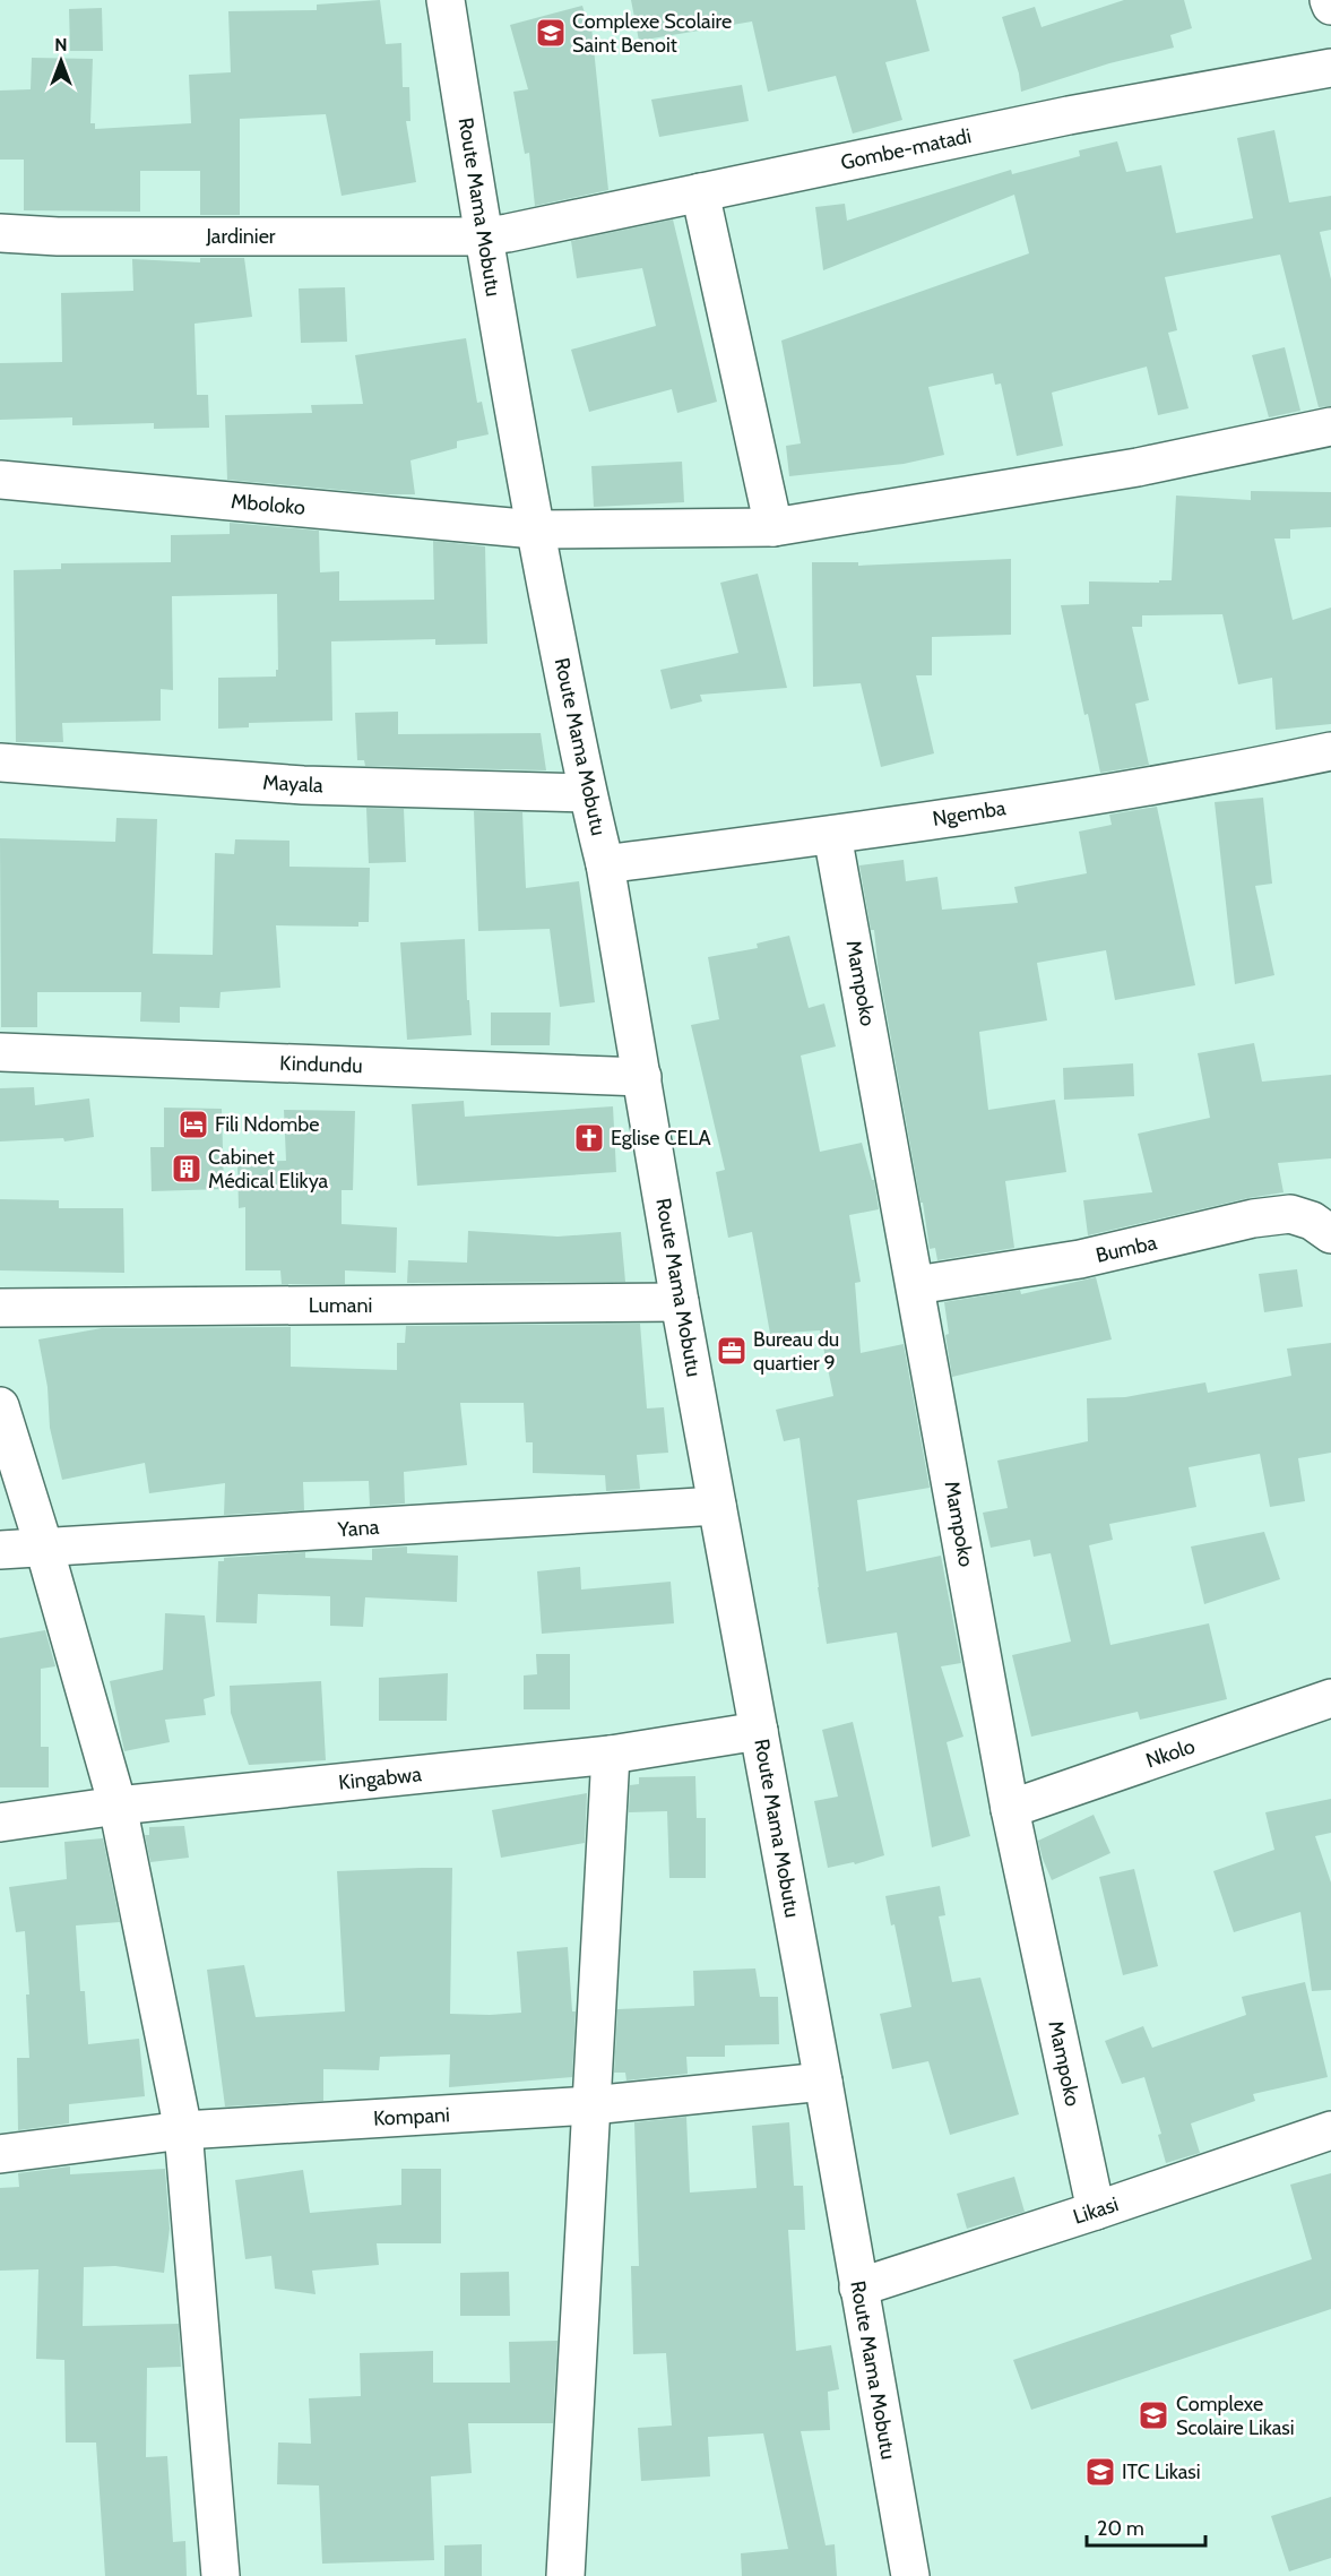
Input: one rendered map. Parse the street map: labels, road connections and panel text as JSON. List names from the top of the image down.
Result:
{
  "streets": {
    "street": [
      "Gombe-matadi",
      "Route Mama Mobutu",
      "Jardinier",
      "Mboloko",
      "Mayala",
      "Ngemba",
      "Mampoko",
      "Kindundu",
      "Bumba",
      "Lumani",
      "Yana",
      "Nkolo",
      "Kingabwa",
      "Kompani",
      "Likasi"
    ]
  },
  "crossings": [
    ["Gombe-matadi", "Route Mama Mobutu"],
    ["Gombe-matadi", "Jardinier"],
    ["Route Mama Mobutu", "Jardinier"],
    ["Route Mama Mobutu", "Mboloko"],
    ["Route Mama Mobutu", "Mayala"],
    ["Route Mama Mobutu", "Ngemba"],
    ["Route Mama Mobutu", "Kindundu"],
    ["Route Mama Mobutu", "Lumani"],
    ["Route Mama Mobutu", "Yana"],
    ["Route Mama Mobutu", "Kingabwa"],
    ["Route Mama Mobutu", "Kompani"],
    ["Route Mama Mobutu", "Likasi"],
    ["Ngemba", "Mampoko"],
    ["Mampoko", "Bumba"],
    ["Mampoko", "Nkolo"],
    ["Mampoko", "Likasi"]
  ],
  "places": {
    "school or university": ["Complexe Scolaire Saint Benoit", "Complexe Scolaire Likasi", "ITC Likasi"],
    "hotel": ["Fili Ndombe"],
    "church": ["Eglise CELA"],
    "building": ["Cabinet Médical Elikya"],
    "office": ["Bureau du quartier 9"]
  },
  "scale_bar": "20 m",
  "north": "top"
}
